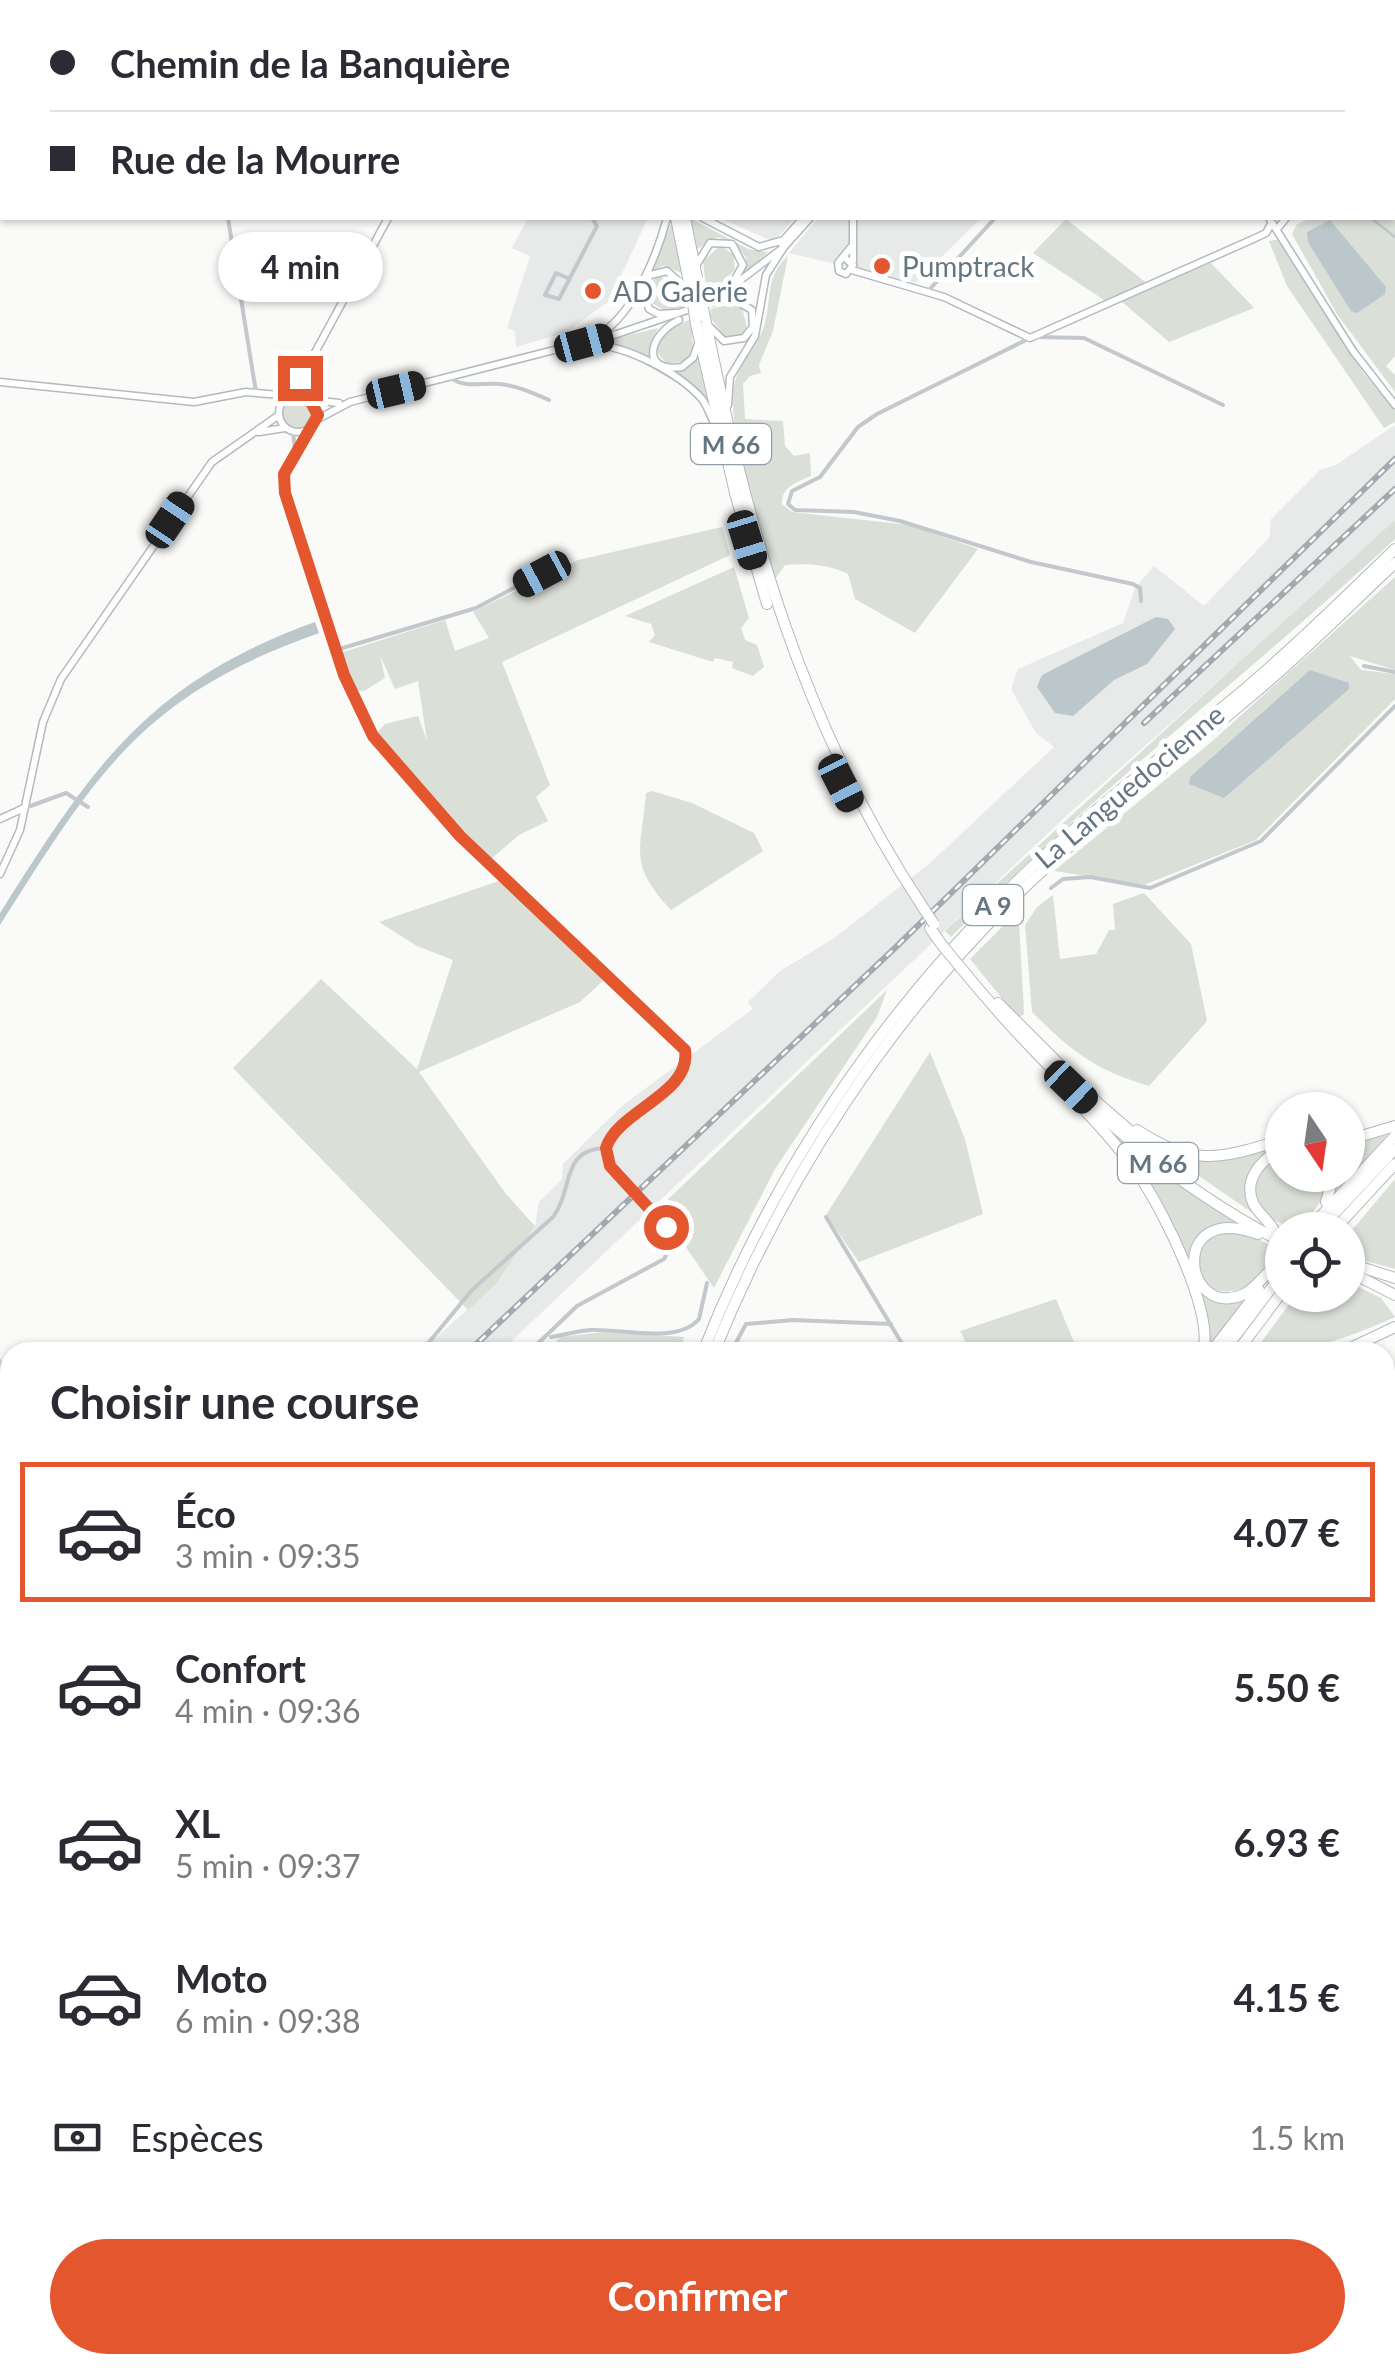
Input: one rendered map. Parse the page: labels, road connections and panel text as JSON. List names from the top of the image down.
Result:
{
  "streets": {
    "highway": ["M 66", "La Languedocienne", "A 9"]
  },
  "places": ["Pumptrack", "AD Galerie"],
  "north": "bottom",
  "page": {
    "banner": ["Chemin de la Banquière", "Rue de la Mourre"],
    "bubble": "4 min",
    "heading": "Choisir une course",
    "list": [
      {
        "name": "Éco",
        "note": "3 min · 09:35",
        "value": "4.07 €"
      },
      {
        "name": "Confort",
        "note": "4 min · 09:36",
        "value": "5.50 €"
      },
      {
        "name": "XL",
        "note": "5 min · 09:37",
        "value": "6.93 €"
      },
      {
        "name": "Moto",
        "note": "6 min · 09:38",
        "value": "4.15 €"
      }
    ],
    "pay": ["Espèces", "1.5 km"],
    "buttons": "Confirmer"
  }
}
